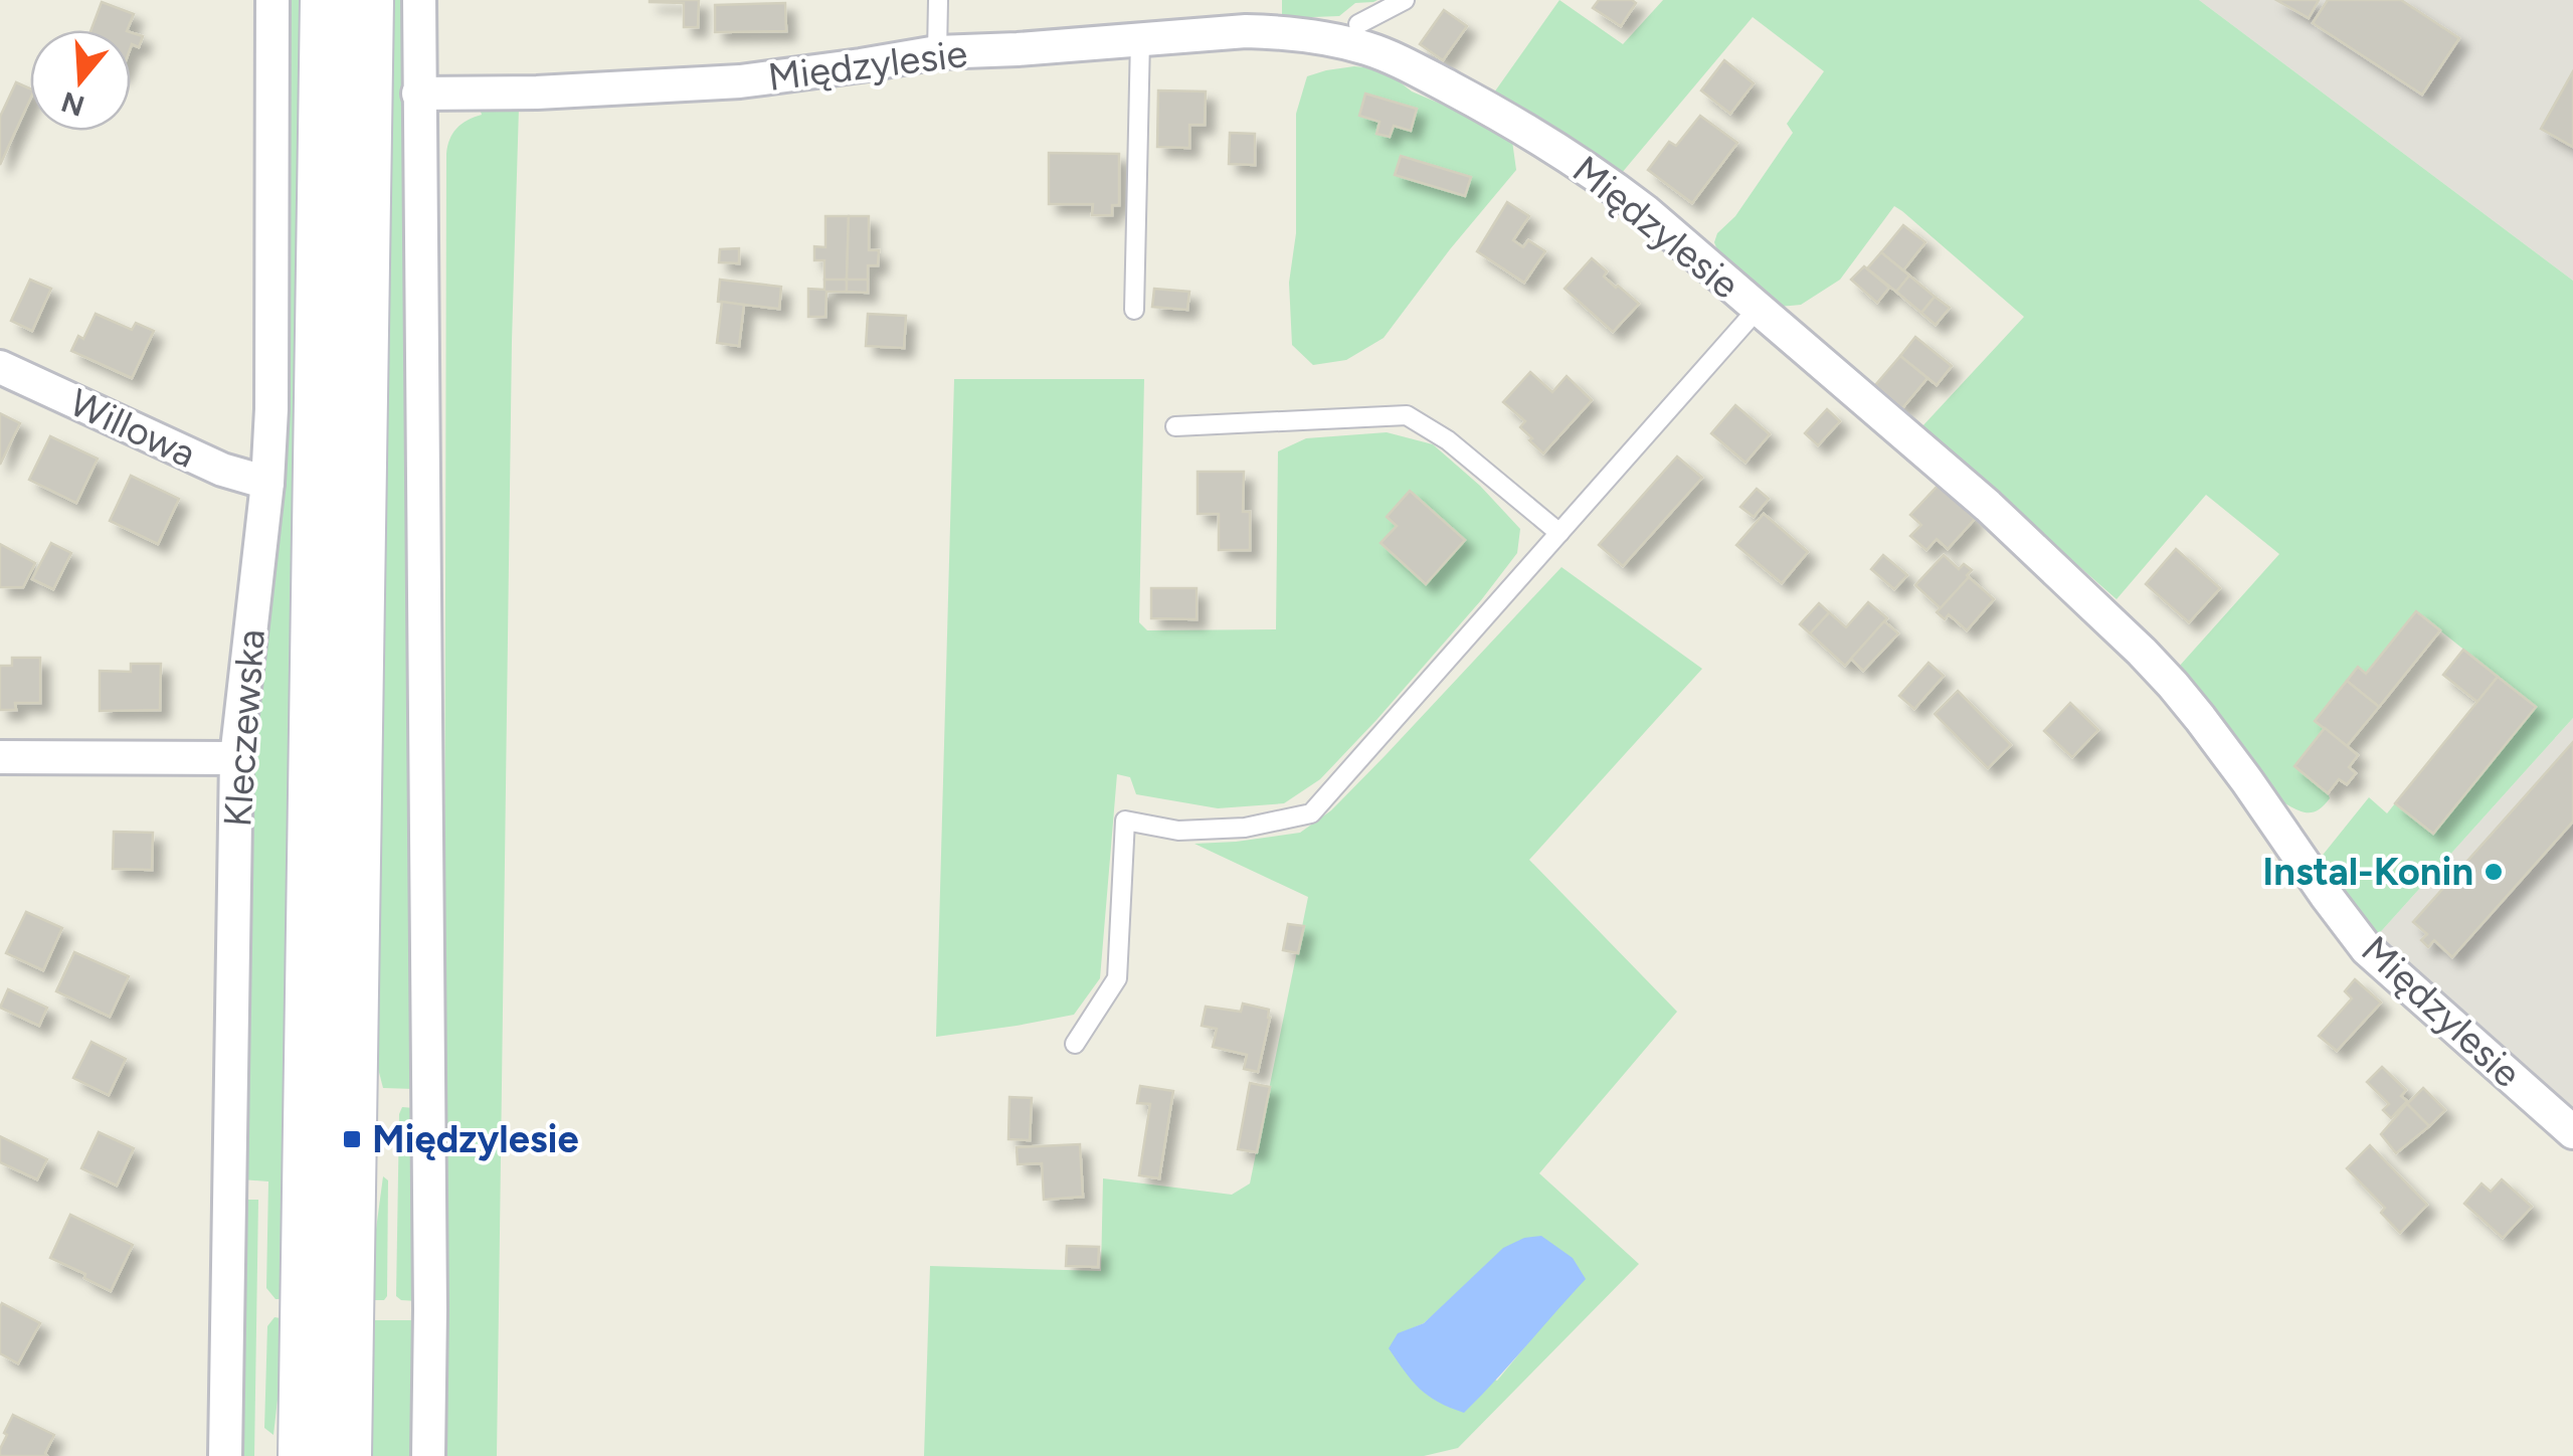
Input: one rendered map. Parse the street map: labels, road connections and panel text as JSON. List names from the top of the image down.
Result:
{
  "streets": {
    "main road": ["Kleczewska"],
    "street": ["Międzylesie", "Willowa"]
  },
  "crossings": [
    ["Willowa", "Kleczewska"]
  ],
  "places": {
    "other": ["Instal-Konin"],
    "transit": ["Międzylesie"]
  },
  "north": "bottom"
}
